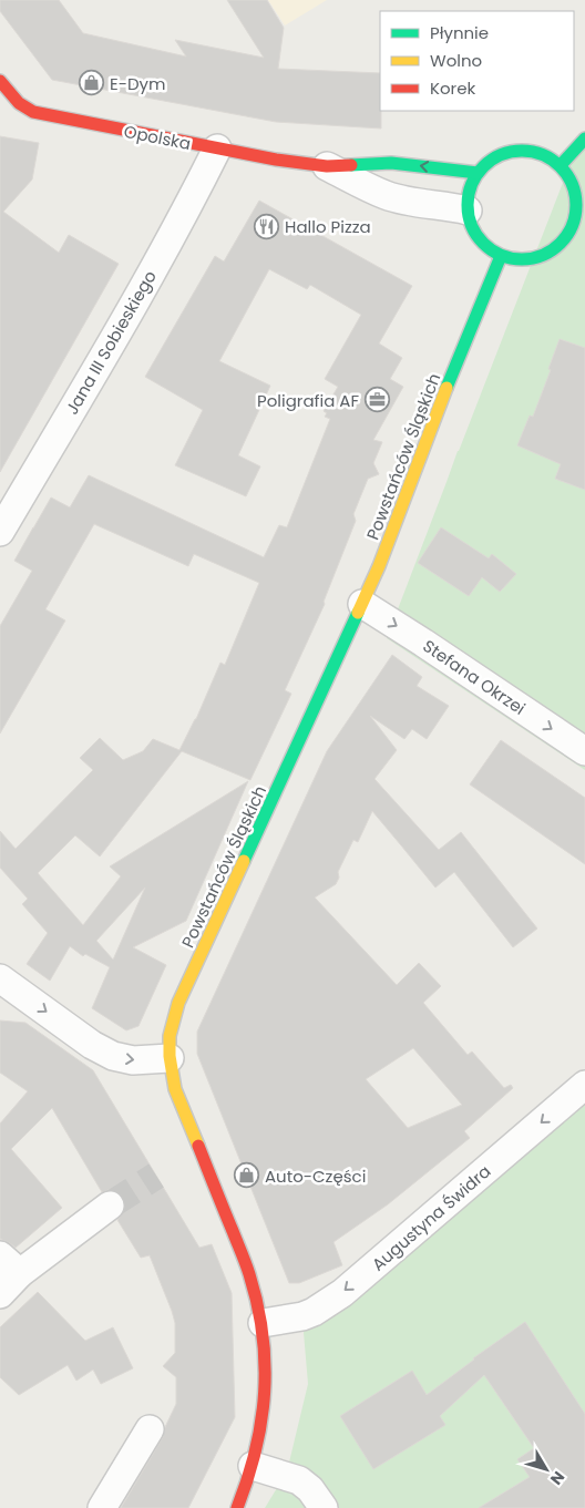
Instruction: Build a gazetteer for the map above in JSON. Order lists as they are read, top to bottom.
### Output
{
  "streets": {
    "street": [
      "Opolska",
      "Jana III Sobieskiego",
      "Powstańców Śląskich",
      "Stefana Okrzei",
      "Augustyna Świdra"
    ]
  },
  "crossings": [
    ["Opolska", "Jana III Sobieskiego"],
    ["Opolska", "Powstańców Śląskich"],
    ["Powstańców Śląskich", "Stefana Okrzei"],
    ["Powstańców Śląskich", "Augustyna Świdra"]
  ],
  "one_way": ["Stefana Okrzei", "Augustyna Świdra"],
  "places": {
    "shop": ["E-Dym", "Auto-Części"],
    "restaurant": ["Hallo Pizza"],
    "office": ["Poligrafia AF"]
  },
  "legend": ["Płynnie", "Wolno", "Korek"],
  "north": "bottom right"
}
